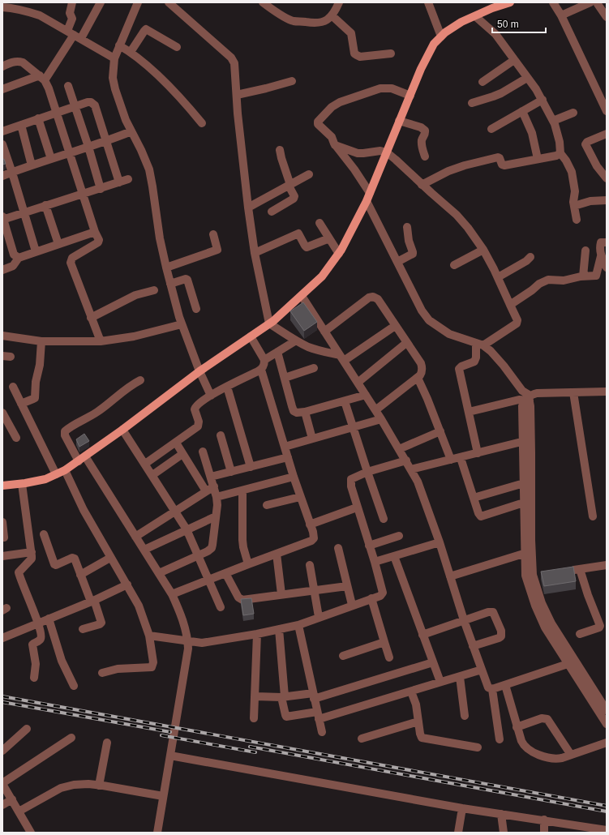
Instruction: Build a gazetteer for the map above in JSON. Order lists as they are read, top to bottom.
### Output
{
  "scale_bar": "50 m"
}
